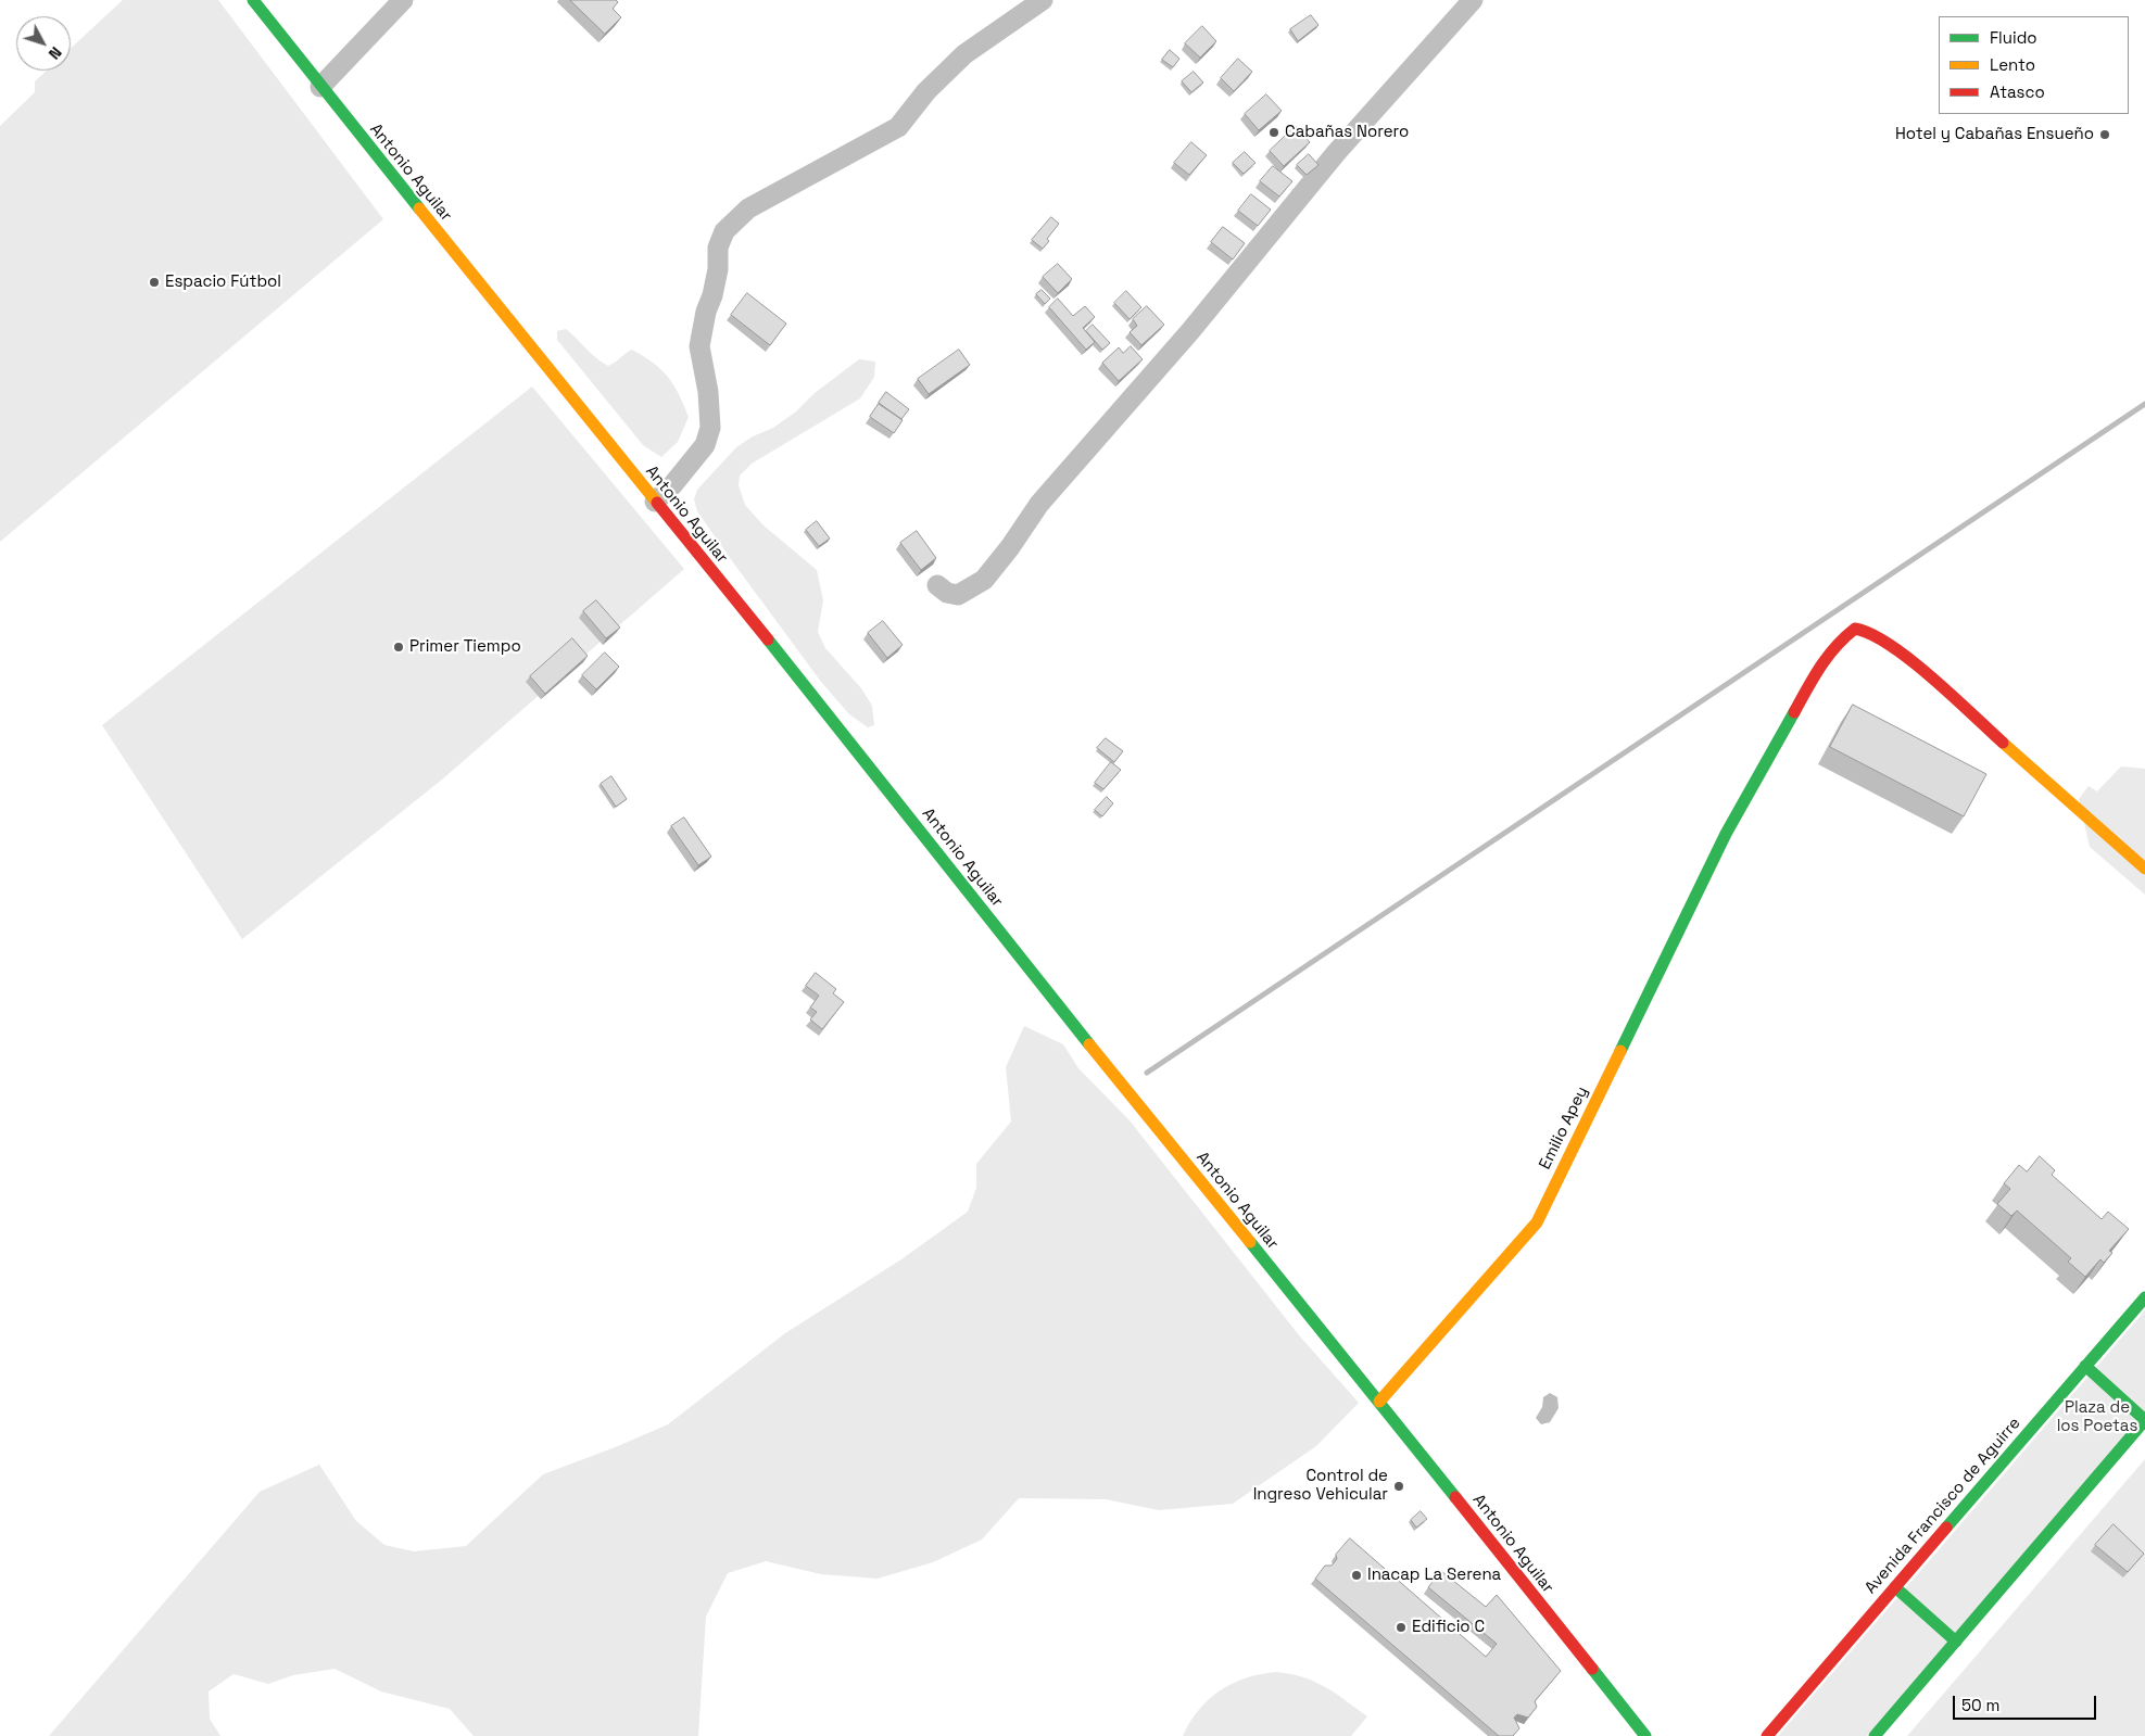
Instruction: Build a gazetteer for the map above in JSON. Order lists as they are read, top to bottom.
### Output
{
  "streets": {
    "street": ["Antonio Aguilar", "Emilio Apey", "Avenida Francisco de Aguirre"]
  },
  "crossings": [
    ["Antonio Aguilar", "Emilio Apey"]
  ],
  "parks": ["Plaza de los Poetas"],
  "places": [
    "Cabañas Norero",
    "Hotel y Cabañas Ensueño",
    "Espacio Fútbol",
    "Primer Tiempo",
    "Control de Ingreso Vehicular",
    "Inacap La Serena",
    "Edificio C"
  ],
  "legend": ["Fluido", "Lento", "Atasco"],
  "scale_bar": "50 m",
  "north": "bottom right"
}
